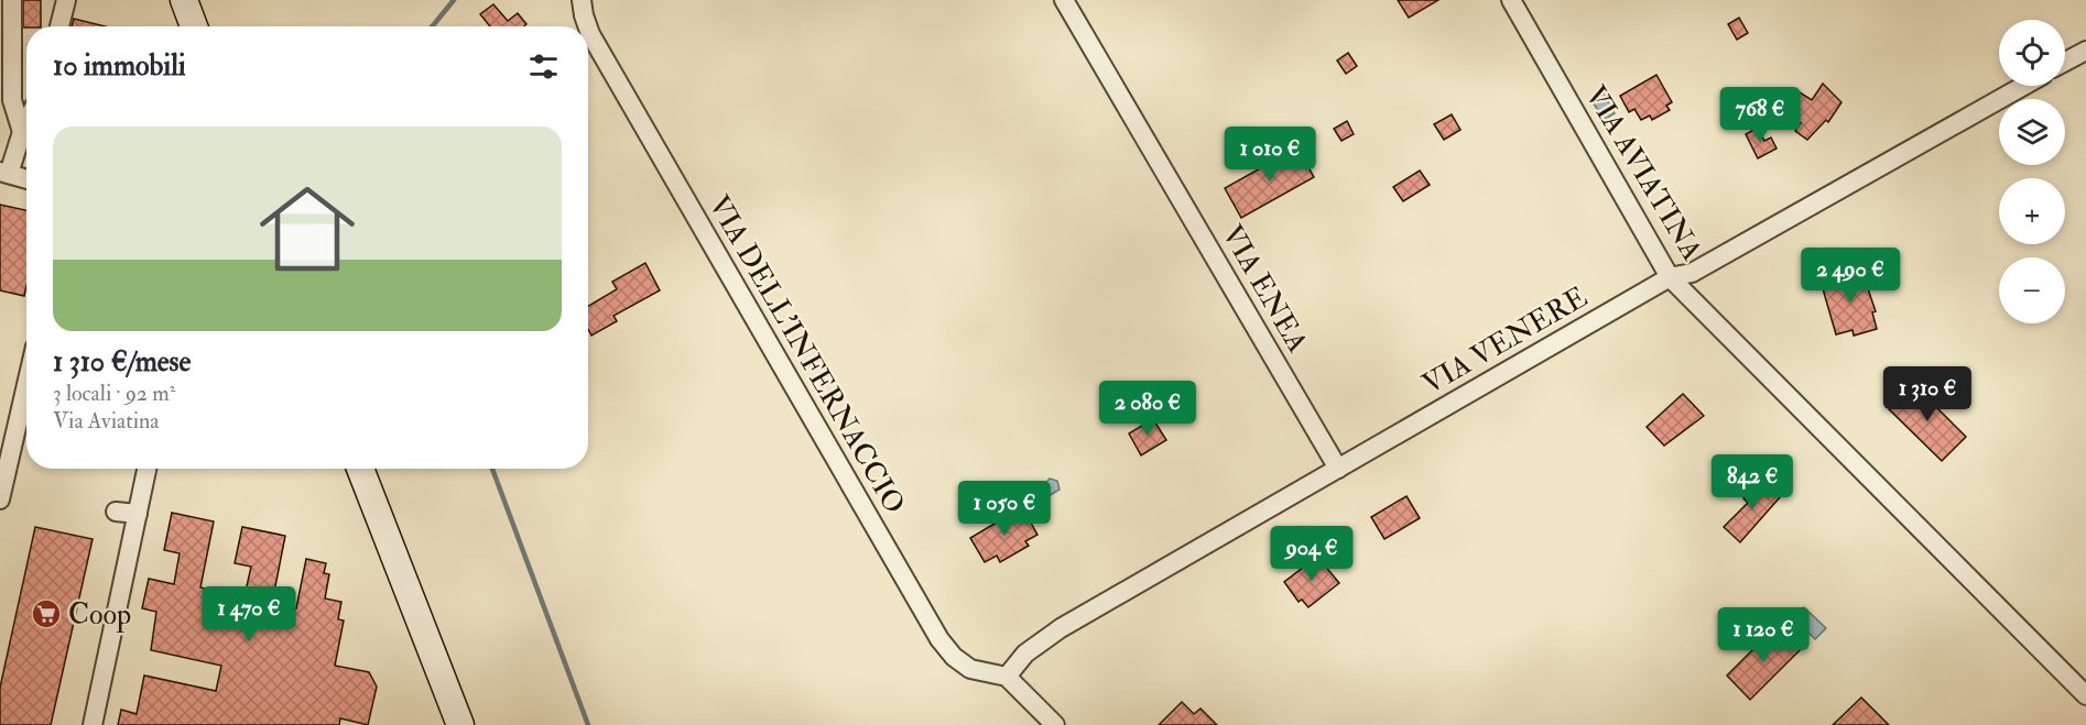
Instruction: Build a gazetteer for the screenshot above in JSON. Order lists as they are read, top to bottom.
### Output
{
  "streets": {
    "street": [
      "VIA AVIATINA",
      "VIA ENEA",
      "VIA VENERE",
      "VIA DELL'INFERNACCIO"
    ]
  },
  "crossings": [
    ["VIA AVIATINA", "VIA VENERE"],
    ["VIA ENEA", "VIA VENERE"],
    ["VIA VENERE", "VIA DELL'INFERNACCIO"]
  ],
  "places": {
    "supermarket": ["Coop"]
  },
  "page": {
    "map_buttons": ["+", "−"],
    "heading": "10 immobili",
    "price": [
      "768 €",
      "1 010 €",
      "2 490 €",
      "1 310 €",
      "2 080 €",
      "842 €",
      "1 050 €",
      "904 €",
      "1 470 €",
      "1 120 €"
    ],
    "list": [
      {
        "name": "1 310 €/mese",
        "note": "3 locali · 92 m² · Via Aviatina"
      }
    ]
  }
}
